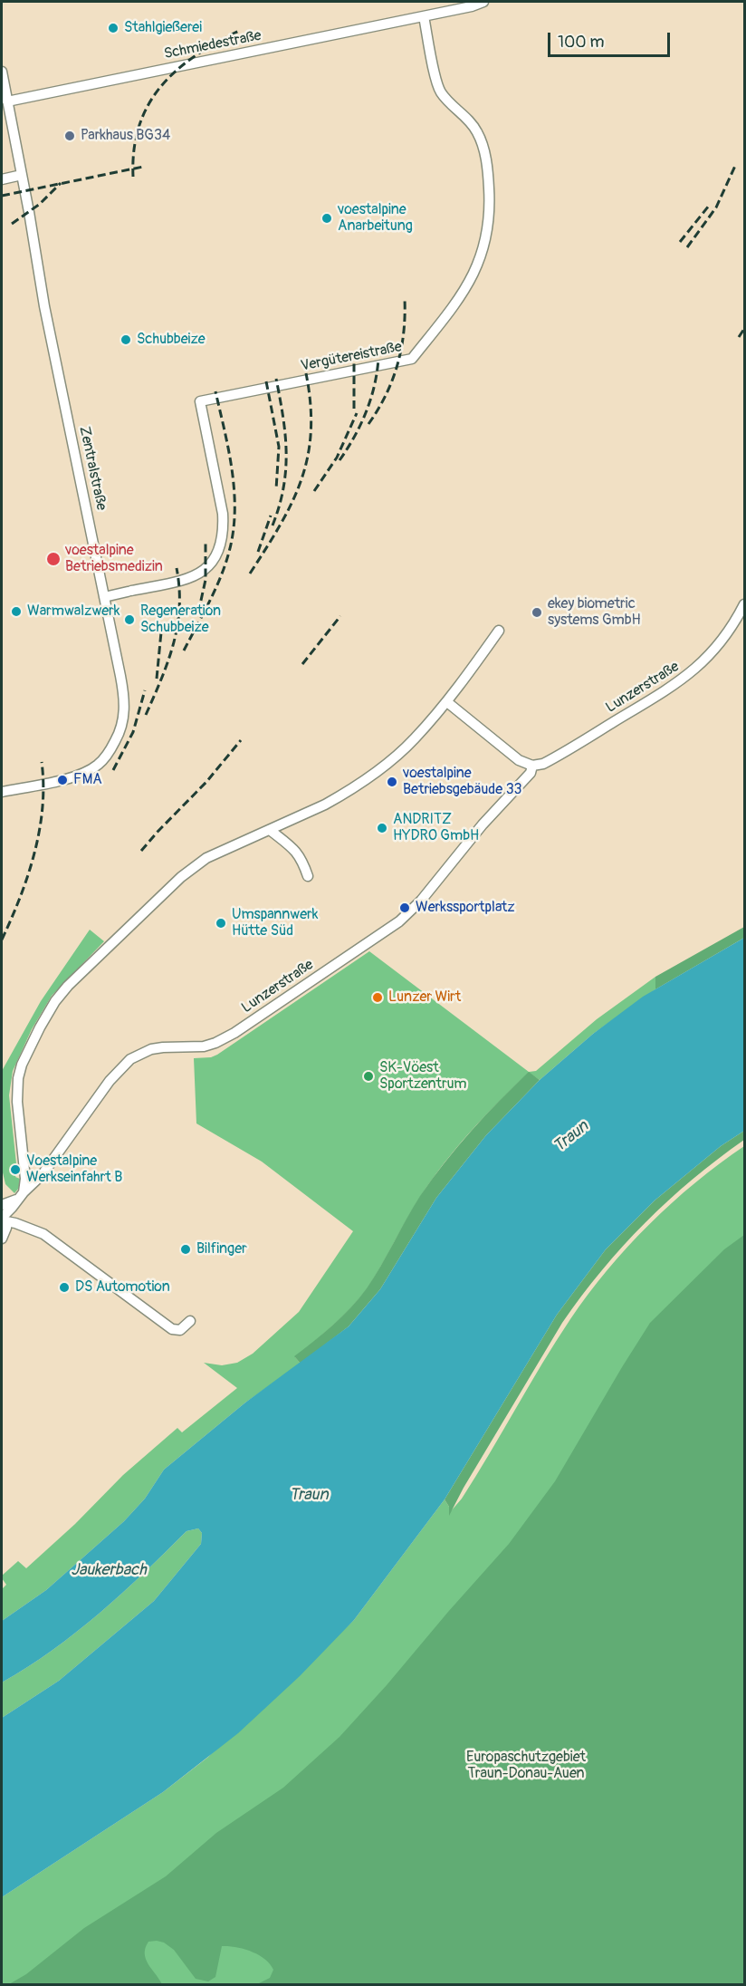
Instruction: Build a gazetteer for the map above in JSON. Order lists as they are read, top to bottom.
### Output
{
  "streets": {
    "street": [
      "Schmiedestraße",
      "Vergütereistraße",
      "Zentralstraße",
      "Lunzerstraße"
    ]
  },
  "crossings": [
    ["Schmiedestraße", "Vergütereistraße"],
    ["Schmiedestraße", "Zentralstraße"],
    ["Vergütereistraße", "Zentralstraße"]
  ],
  "water": ["Traun", "Jaukerbach"],
  "parks": ["Europaschutzgebiet Traun-Donau-Auen"],
  "places": [
    "Stahlgießerei",
    "Parkhaus BG34",
    "voestalpine Anarbeitung",
    "Schubbeize",
    "voestalpine Betriebsmedizin",
    "Warmwalzwerk",
    "ekey biometric systems GmbH",
    "Regeneration Schubbeize",
    "FMA",
    "voestalpine Betriebsgebäude 33",
    "ANDRITZ HYDRO GmbH",
    "Werkssportplatz",
    "Umspannwerk Hütte Süd",
    "Lunzer Wirt",
    "SK-Vöest Sportzentrum",
    "Voestalpine Werkseinfahrt B",
    "Bilfinger",
    "DS Automotion"
  ],
  "scale_bar": "100 m"
}
